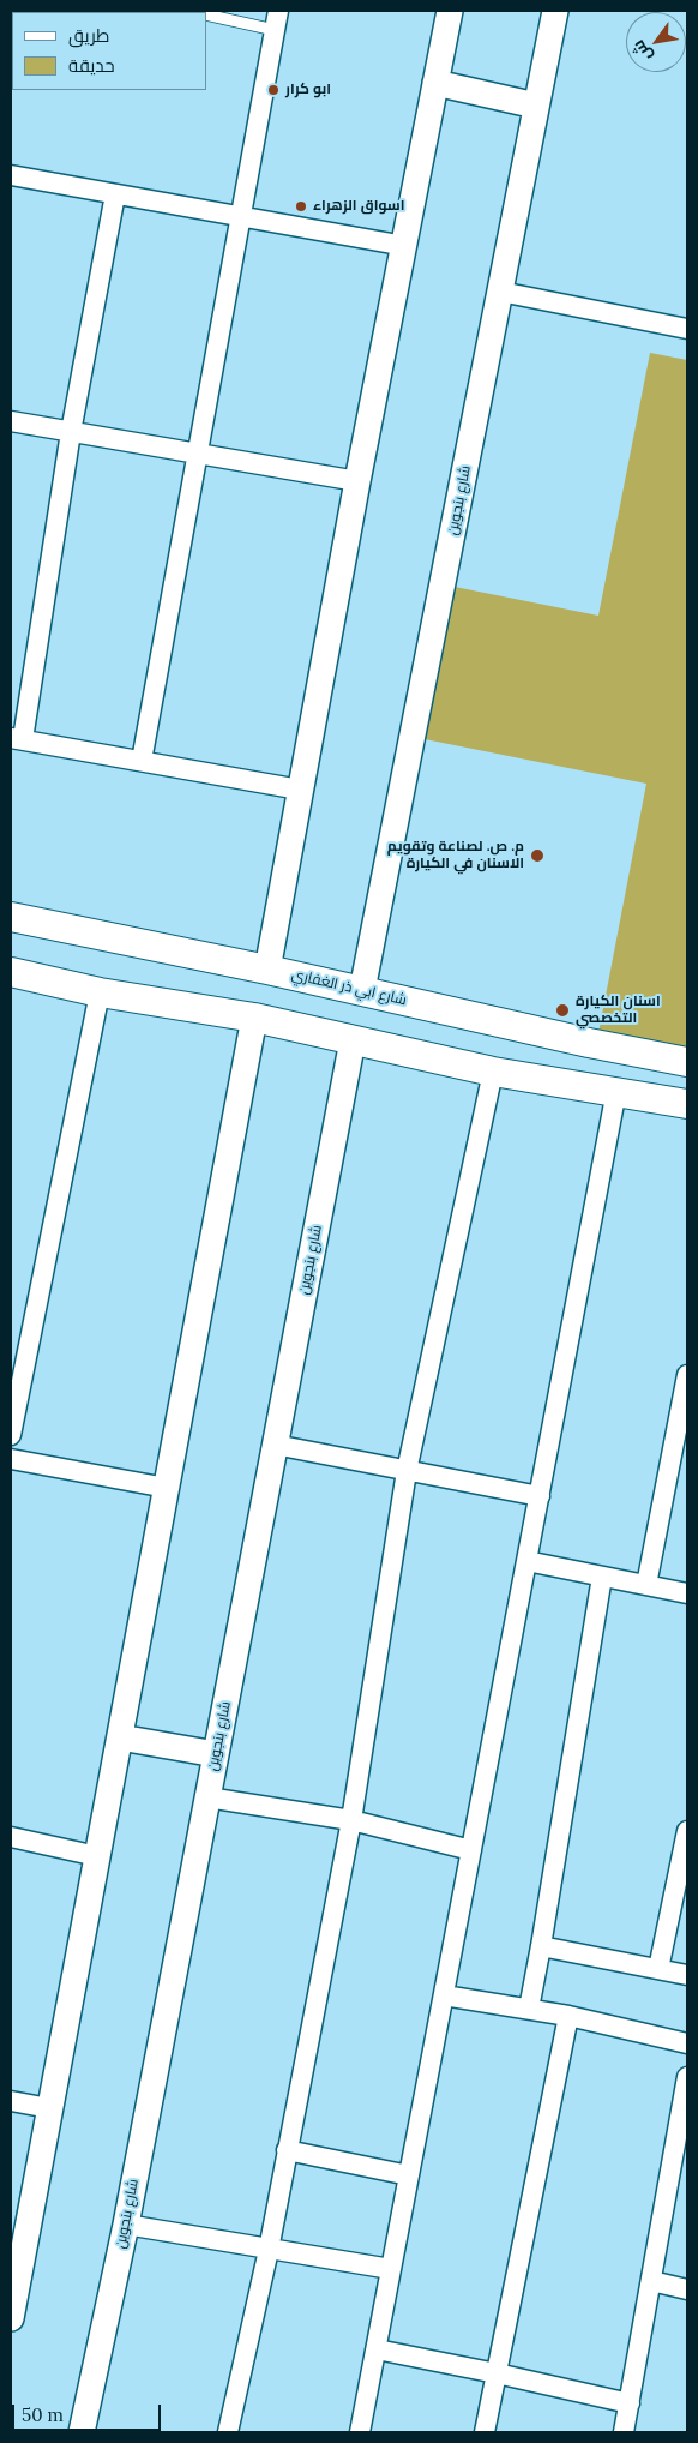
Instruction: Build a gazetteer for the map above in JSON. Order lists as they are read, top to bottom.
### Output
{
  "streets": {
    "main road": ["شارع ابي ذر الغفاري"],
    "street": ["شارع بنجوين"]
  },
  "crossings": [
    ["شارع بنجوين", "شارع ابي ذر الغفاري"]
  ],
  "places": [
    "ابو كرار",
    "اسواق الزهراء",
    "م. ص. لصناعة وتقويم الاسنان في الكيارة",
    "اسنان الكيارة التخصصي"
  ],
  "legend": ["طريق", "حديقة"],
  "scale_bar": "50 m",
  "north": "bottom left"
}
